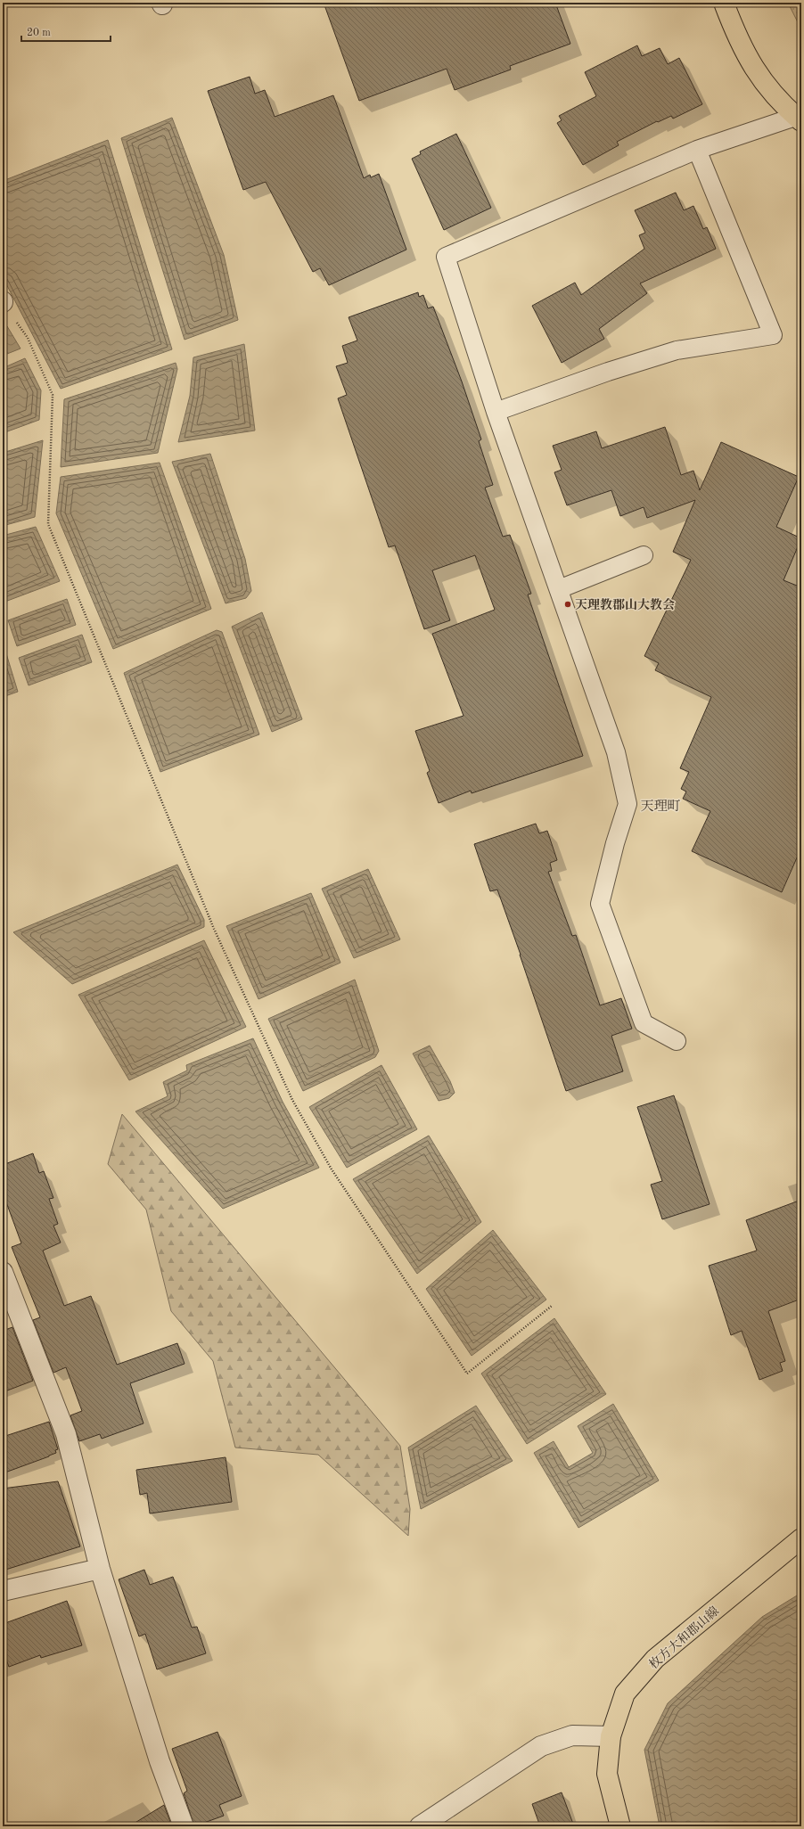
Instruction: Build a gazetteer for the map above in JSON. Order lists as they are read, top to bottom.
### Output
{
  "streets": {
    "main road": ["枚方大和郡山線"]
  },
  "districts": ["天理町"],
  "places": ["天理教郡山大教会"],
  "scale_bar": "20 m"
}
